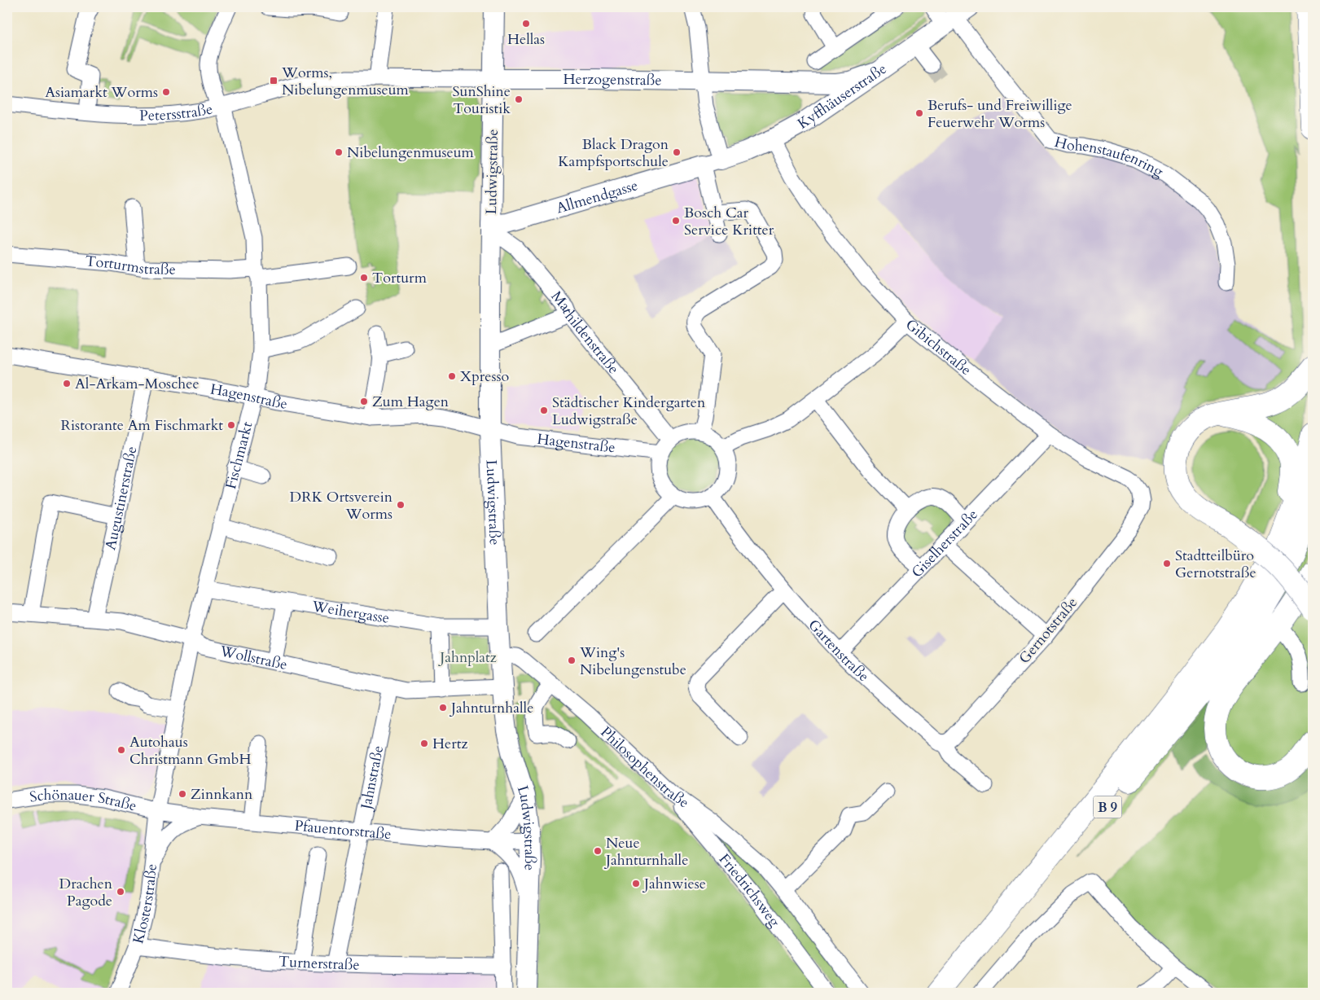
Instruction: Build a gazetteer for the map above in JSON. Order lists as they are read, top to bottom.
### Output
{
  "streets": {
    "highway": ["B 9"],
    "main road": [
      "Herzogenstraße",
      "Kyffhäuserstraße",
      "Ludwigstraße",
      "Allmendgasse"
    ],
    "street": [
      "Petersstraße",
      "Hohenstaufenring",
      "Torturmstraße",
      "Mathildenstraße",
      "Gibichstraße",
      "Hagenstraße",
      "Fischmarkt",
      "Augustinerstraße",
      "Giselherstraße",
      "Weihergasse",
      "Gernotstraße",
      "Gartenstraße",
      "Wollstraße",
      "Philosophenstraße",
      "Jahnstraße",
      "Schönauer Straße",
      "Pfauentorstraße",
      "Friedrichsweg",
      "Klosterstraße",
      "Turnerstraße"
    ]
  },
  "crossings": [
    ["Herzogenstraße", "Kyffhäuserstraße"],
    ["Herzogenstraße", "Petersstraße"],
    ["Herzogenstraße", "Ludwigstraße"],
    ["Kyffhäuserstraße", "Hohenstaufenring"],
    ["Kyffhäuserstraße", "Allmendgasse"],
    ["Kyffhäuserstraße", "Gibichstraße"],
    ["Petersstraße", "Fischmarkt"],
    ["Ludwigstraße", "Allmendgasse"],
    ["Ludwigstraße", "Mathildenstraße"],
    ["Ludwigstraße", "Hagenstraße"],
    ["Ludwigstraße", "Weihergasse"],
    ["Ludwigstraße", "Wollstraße"],
    ["Ludwigstraße", "Philosophenstraße"],
    ["Ludwigstraße", "Pfauentorstraße"],
    ["Ludwigstraße", "Turnerstraße"],
    ["Allmendgasse", "Mathildenstraße"],
    ["Torturmstraße", "Fischmarkt"],
    ["Mathildenstraße", "Hagenstraße"],
    ["Mathildenstraße", "Gartenstraße"],
    ["Gibichstraße", "Giselherstraße"],
    ["Gibichstraße", "Gernotstraße"],
    ["Hagenstraße", "Fischmarkt"],
    ["Hagenstraße", "Augustinerstraße"],
    ["Hagenstraße", "Gartenstraße"],
    ["Fischmarkt", "Weihergasse"],
    ["Fischmarkt", "Wollstraße"],
    ["Fischmarkt", "Klosterstraße"],
    ["Augustinerstraße", "Wollstraße"],
    ["Giselherstraße", "Gartenstraße"],
    ["Gernotstraße", "Gartenstraße"],
    ["Wollstraße", "Jahnstraße"],
    ["Philosophenstraße", "Friedrichsweg"],
    ["Jahnstraße", "Pfauentorstraße"],
    ["Jahnstraße", "Turnerstraße"],
    ["Schönauer Straße", "Pfauentorstraße"],
    ["Schönauer Straße", "Klosterstraße"],
    ["Pfauentorstraße", "Klosterstraße"],
    ["Klosterstraße", "Turnerstraße"]
  ],
  "parks": ["Jahnplatz"],
  "places": {
    "other": [
      "Hellas",
      "Asiamarkt Worms",
      "SunShine Touristik",
      "Berufs- und Freiwillige Feuerwehr Worms",
      "Nibelungenmuseum",
      "Black Dragon Kampfsportschule",
      "Bosch Car Service Kritter",
      "Torturm",
      "Xpresso",
      "Al-Arkam-Moschee",
      "Zum Hagen",
      "Städtischer Kindergarten Ludwigstraße",
      "Ristorante Am Fischmarkt",
      "DRK Ortsverein Worms",
      "Stadtteilbüro Gernotstraße",
      "Wing's Nibelungenstube",
      "Jahnturnhalle",
      "Hertz",
      "Autohaus Christmann GmbH",
      "Zinnkann",
      "Neue Jahnturnhalle",
      "Jahnwiese",
      "Drachen Pagode"
    ],
    "transit": ["Worms, Nibelungenmuseum"]
  }
}
